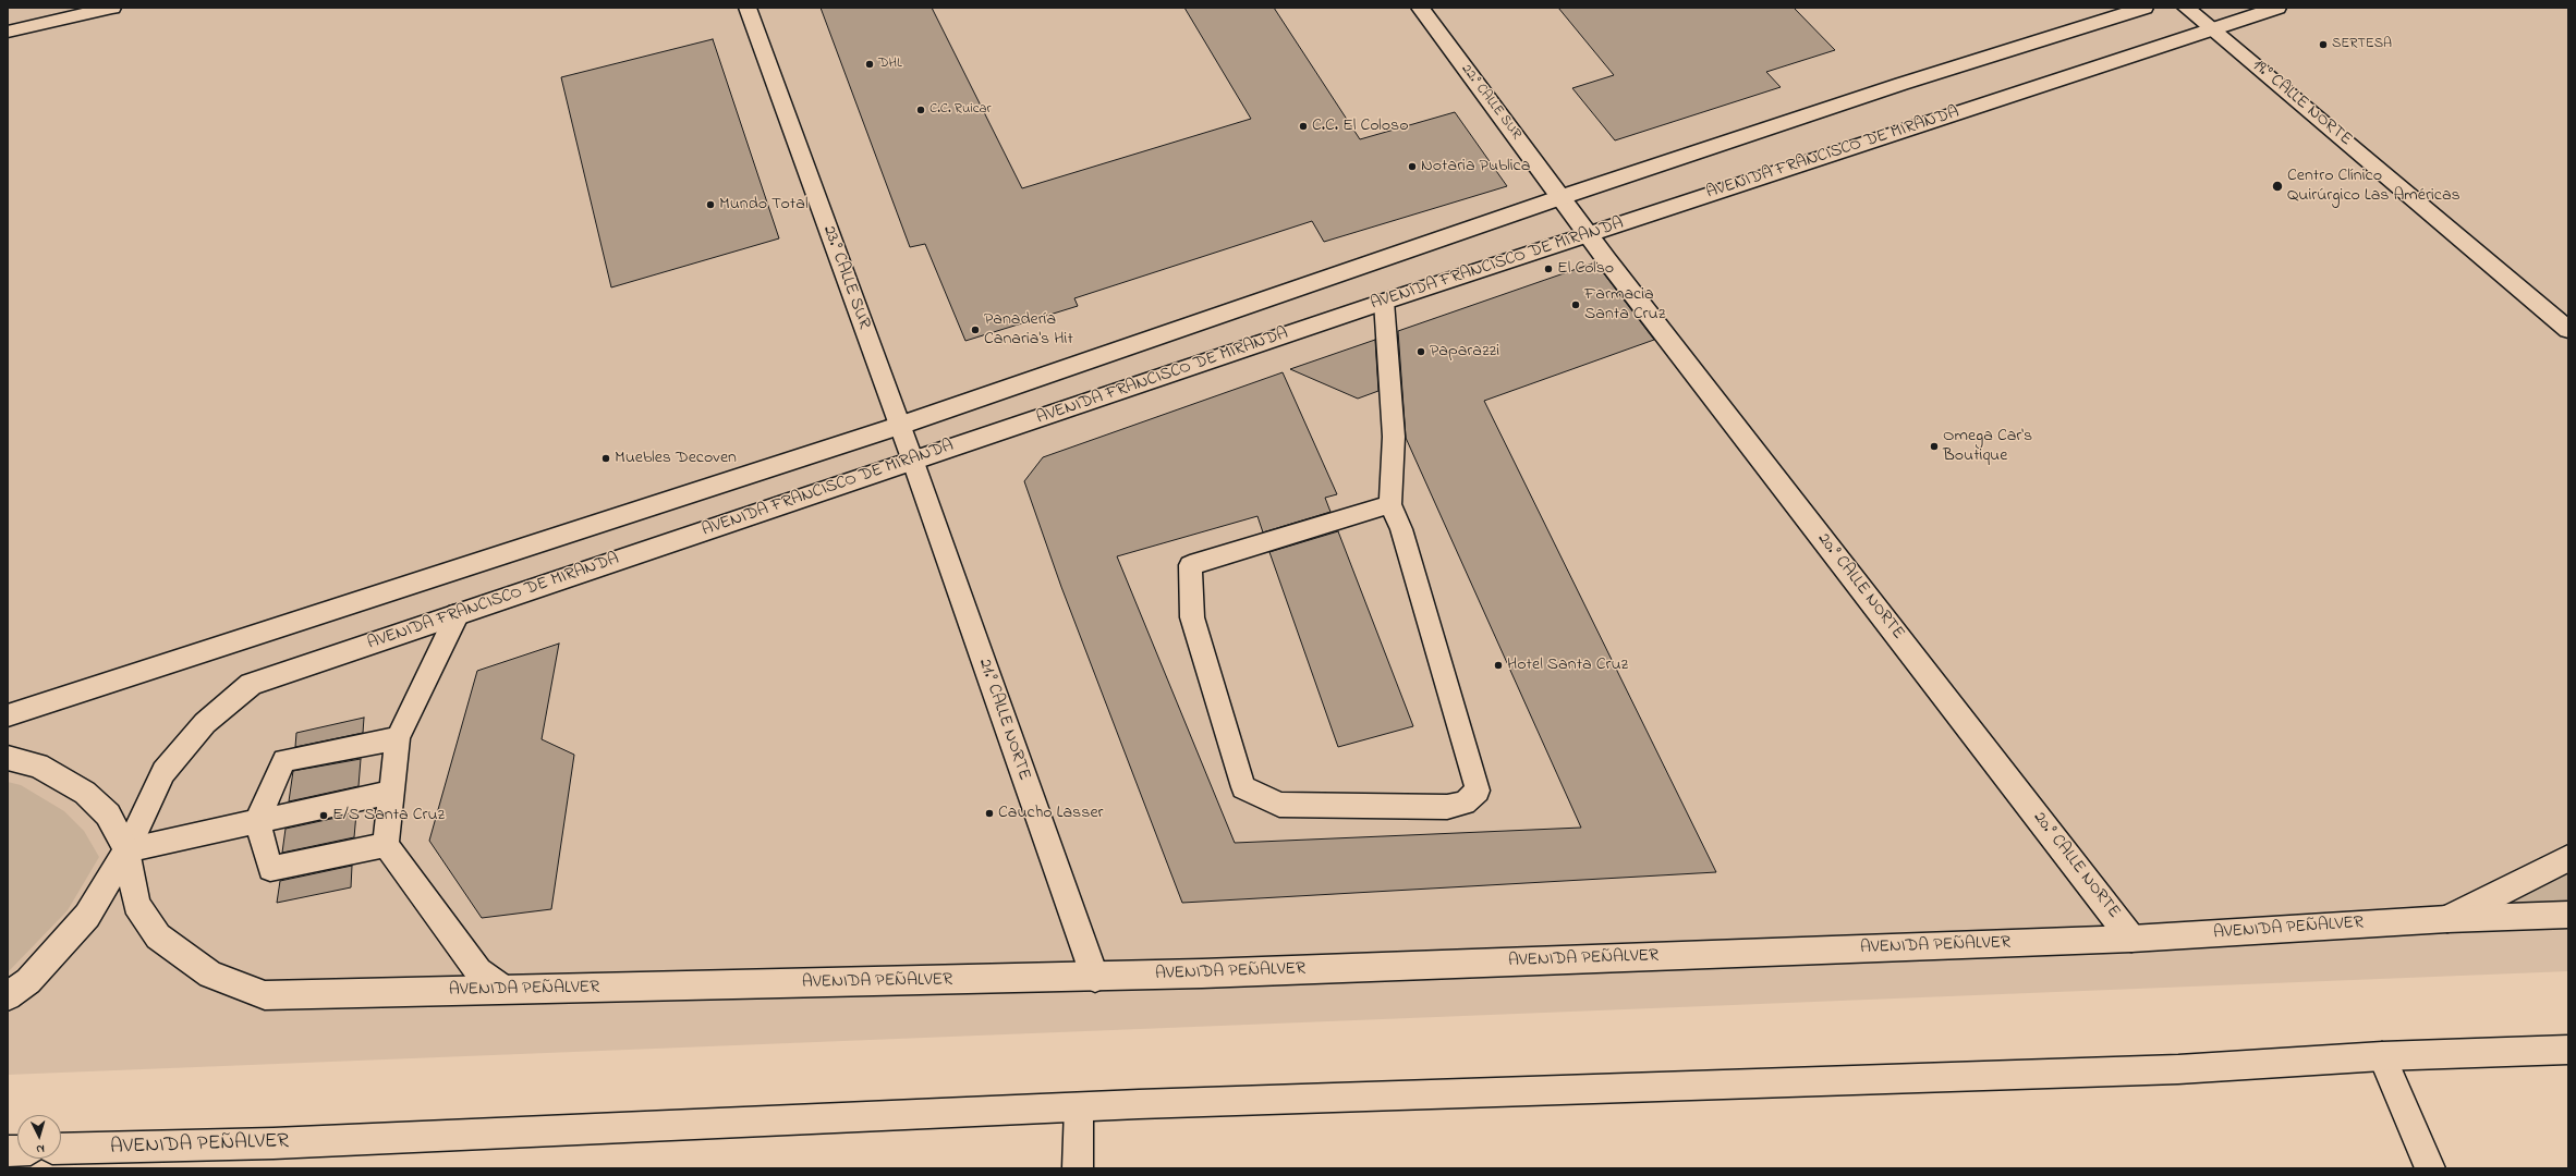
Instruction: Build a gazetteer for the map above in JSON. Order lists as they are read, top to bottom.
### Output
{
  "streets": {
    "street": [
      "22.° CALLE SUR",
      "19.° CALLE NORTE",
      "AVENIDA FRANCISCO DE MIRANDA",
      "23.° CALLE SUR",
      "20.° CALLE NORTE",
      "21.° CALLE NORTE",
      "AVENIDA PEÑALVER"
    ]
  },
  "crossings": [
    ["22.° CALLE SUR", "AVENIDA FRANCISCO DE MIRANDA"],
    ["22.° CALLE SUR", "20.° CALLE NORTE"],
    ["19.° CALLE NORTE", "AVENIDA FRANCISCO DE MIRANDA"],
    ["AVENIDA FRANCISCO DE MIRANDA", "23.° CALLE SUR"],
    ["AVENIDA FRANCISCO DE MIRANDA", "20.° CALLE NORTE"],
    ["AVENIDA FRANCISCO DE MIRANDA", "21.° CALLE NORTE"],
    ["AVENIDA FRANCISCO DE MIRANDA", "AVENIDA PEÑALVER"],
    ["23.° CALLE SUR", "21.° CALLE NORTE"],
    ["20.° CALLE NORTE", "AVENIDA PEÑALVER"],
    ["21.° CALLE NORTE", "AVENIDA PEÑALVER"]
  ],
  "places": [
    "SERTESA",
    "DHL",
    "C.C. Ruicar",
    "C.C. El Coloso",
    "Notaria Publica",
    "Centro Clínico Quirúrgico Las Américas",
    "Mundo Total",
    "El Colso",
    "Farmacia Santa Cruz",
    "Panadería Canaria's Hit",
    "Paparazzi",
    "Omega Car's Boutique",
    "Muebles Decoven",
    "Hotel Santa Cruz",
    "Caucho Lasser",
    "E/S Santa Cruz"
  ],
  "north": "bottom"
}
